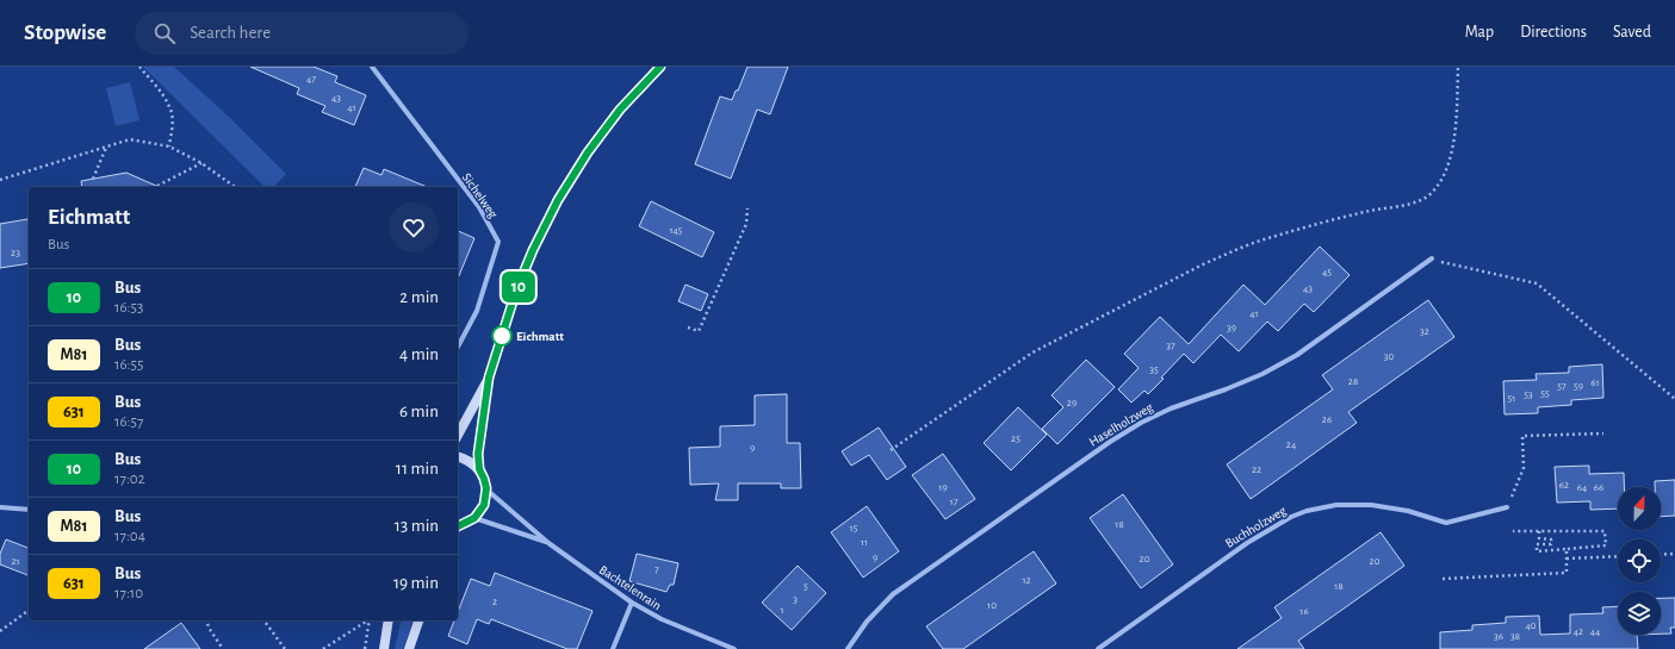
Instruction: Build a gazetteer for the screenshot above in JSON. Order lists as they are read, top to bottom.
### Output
{
  "streets": {
    "street": [
      "Sichelweg",
      "Haselholzweg",
      "Buchholzweg",
      "Bachtelenrain"
    ]
  },
  "places": ["Eichmatt"],
  "lines": ["bus line 10"],
  "house_numbers": [
    "47",
    "43",
    "41",
    "145",
    "23",
    "45",
    "43",
    "41",
    "39",
    "32",
    "37",
    "30",
    "35",
    "28",
    "61",
    "57",
    "59",
    "55",
    "53",
    "51",
    "29",
    "26",
    "25",
    "24",
    "9",
    "22",
    "62",
    "19",
    "64",
    "66",
    "17",
    "18",
    "15",
    "11",
    "9",
    "20",
    "21",
    "20",
    "7",
    "12",
    "5",
    "18",
    "3",
    "2",
    "10",
    "1",
    "16",
    "40",
    "42",
    "44",
    "36",
    "38"
  ],
  "north": "top",
  "page": {
    "header": "Stopwise",
    "search": "Search here",
    "nav": ["Map", "Directions", "Saved"],
    "on_map": "10",
    "heading": ["Eichmatt", "Bus"],
    "list": [
      {
        "mark": "10",
        "name": "Bus",
        "note": "16:53",
        "value": "2 min"
      },
      {
        "mark": "M81",
        "name": "Bus",
        "note": "16:55",
        "value": "4 min"
      },
      {
        "mark": "631",
        "name": "Bus",
        "note": "16:57",
        "value": "6 min"
      },
      {
        "mark": "10",
        "name": "Bus",
        "note": "17:02",
        "value": "11 min"
      },
      {
        "mark": "M81",
        "name": "Bus",
        "note": "17:04",
        "value": "13 min"
      },
      {
        "mark": "631",
        "name": "Bus",
        "note": "17:10",
        "value": "19 min"
      }
    ]
  }
}
